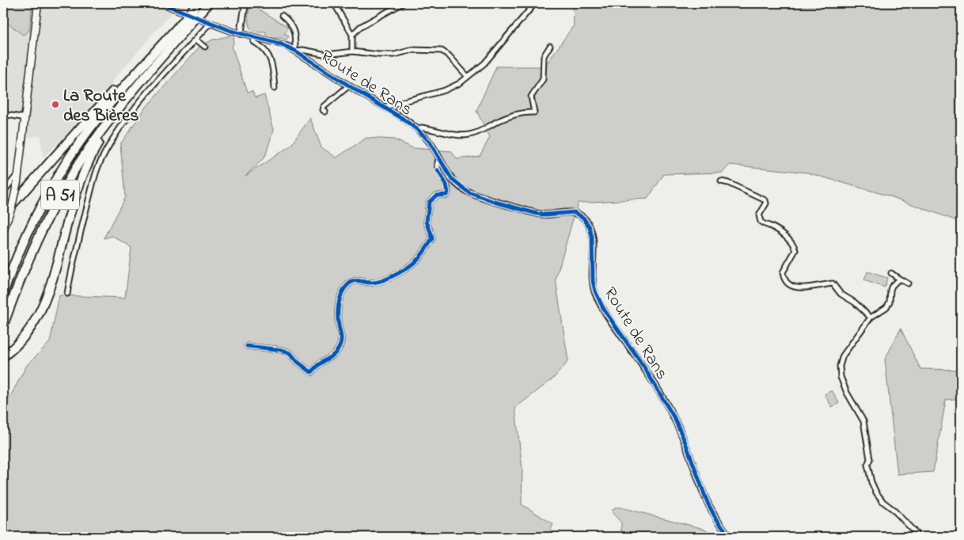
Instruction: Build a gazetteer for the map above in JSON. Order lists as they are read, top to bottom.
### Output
{
  "streets": {
    "highway": ["A 51"],
    "street": ["Route de Rans"]
  },
  "places": ["La Route des Bières"]
}
